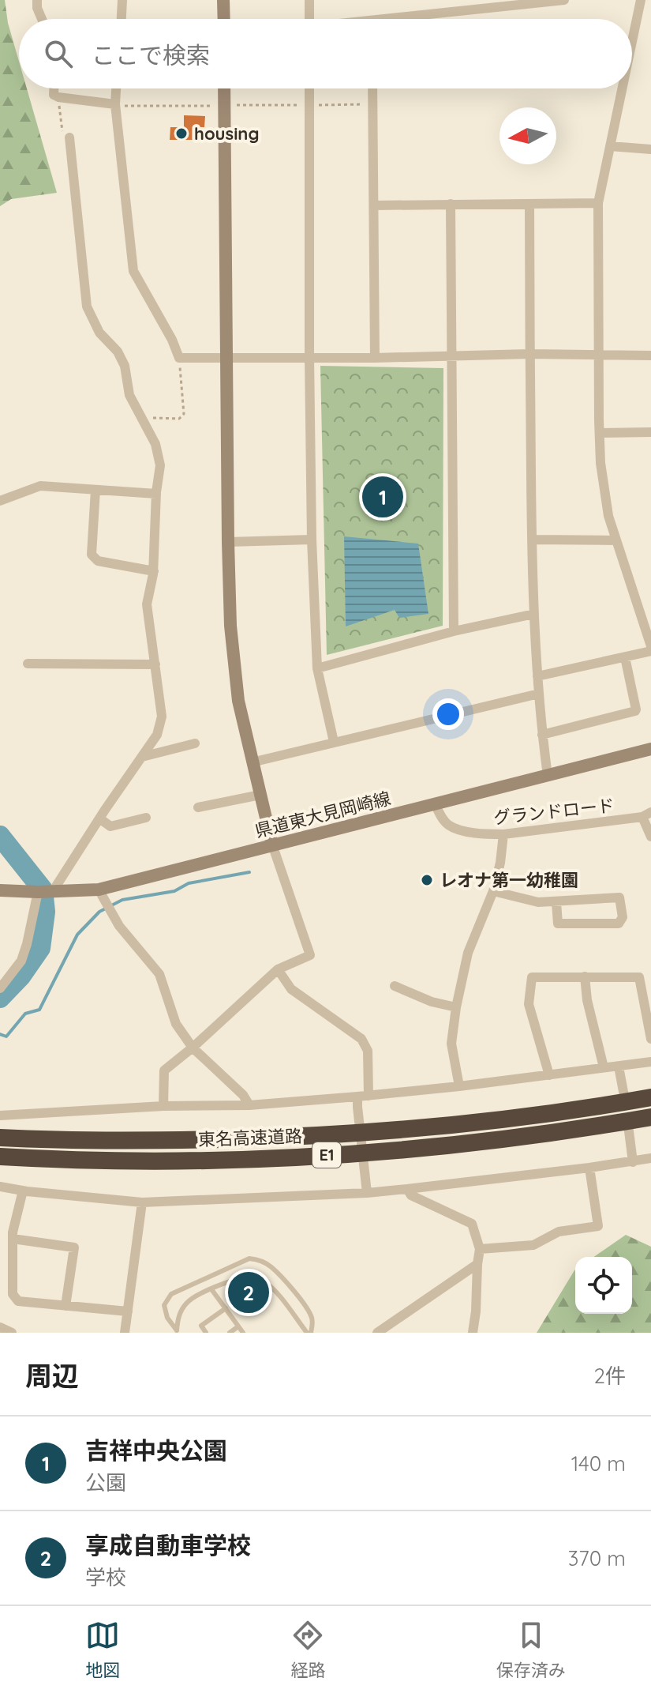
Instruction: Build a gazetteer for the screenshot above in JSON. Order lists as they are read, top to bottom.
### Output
{
  "streets": {
    "highway": ["東名高速道路", "E1"],
    "street": ["グランドロード", "県道東大見岡崎線"]
  },
  "crossings": [
    ["グランドロード", "県道東大見岡崎線"]
  ],
  "places": ["housing", "レオナ第一幼稚園"],
  "north": "left",
  "page": {
    "search": "ここで検索",
    "pins": ["1", "2"],
    "heading": ["周辺", "2件"],
    "list": [
      {
        "mark": "1",
        "name": "吉祥中央公園",
        "note": "公園",
        "value": "140 m"
      },
      {
        "mark": "2",
        "name": "享成自動車学校",
        "note": "学校",
        "value": "370 m"
      }
    ],
    "nav": ["地図", "経路", "保存済み"]
  }
}
